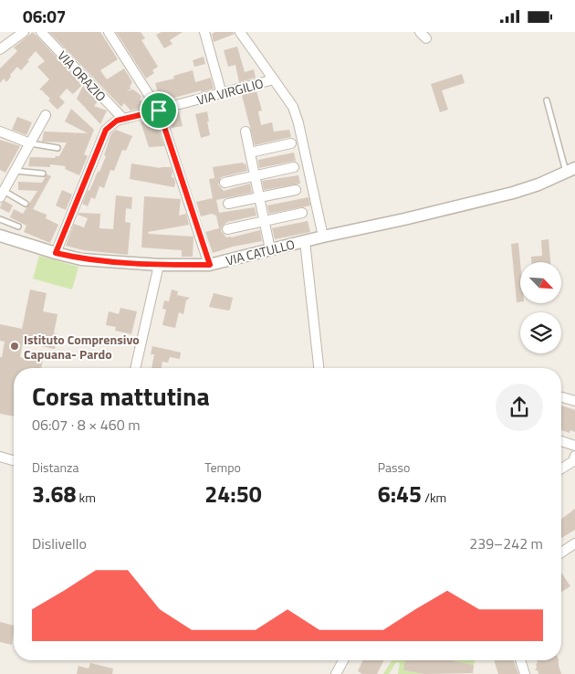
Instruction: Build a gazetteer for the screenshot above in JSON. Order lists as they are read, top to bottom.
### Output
{
  "streets": {
    "street": ["VIA ORAZIO", "VIA VIRGILIO", "VIA CATULLO"]
  },
  "crossings": [
    ["VIA ORAZIO", "VIA VIRGILIO"],
    ["VIA VIRGILIO", "VIA CATULLO"]
  ],
  "places": ["Istituto Comprensivo Capuana- Pardo"],
  "north": "bottom right",
  "page": {
    "status": "06:07",
    "heading": ["Corsa mattutina", "06:07 · 8 × 460 m"],
    "stats": [
      ["Distanza", "3.68 km"],
      ["Tempo", "24:50"],
      ["Passo", "6:45 /km"]
    ],
    "chart": ["Dislivello", "239–242 m"]
  }
}
